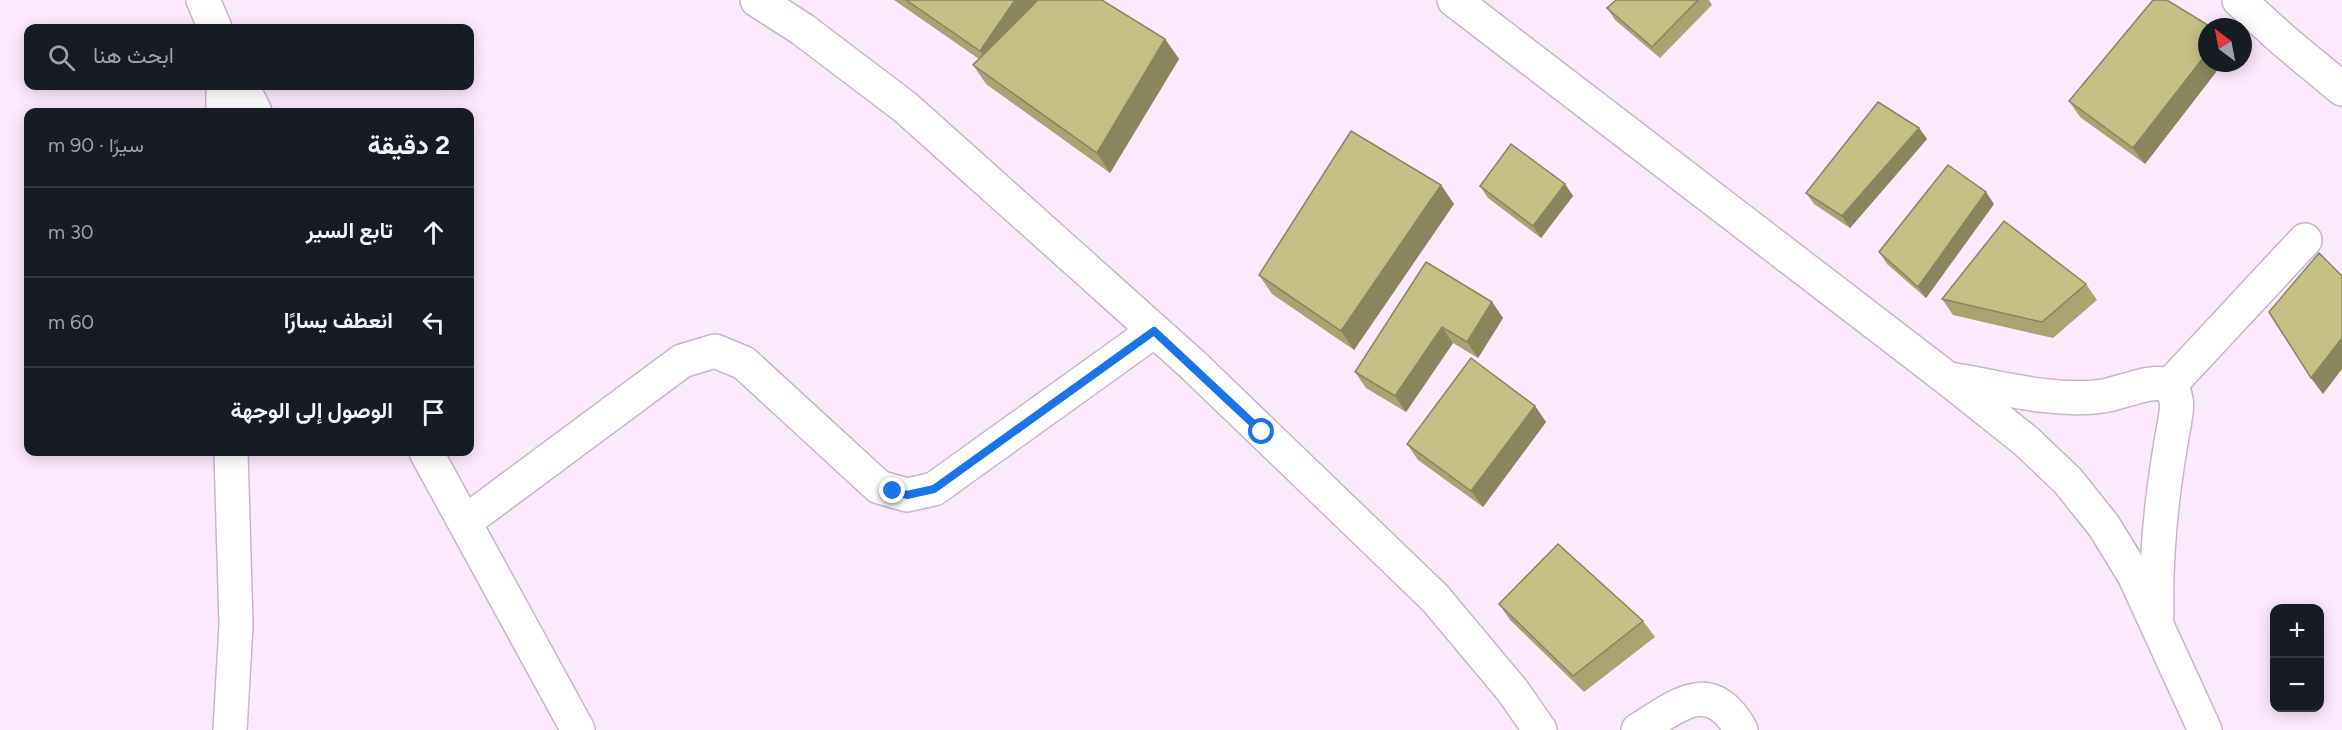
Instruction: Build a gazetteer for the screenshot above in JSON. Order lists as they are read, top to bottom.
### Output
{
  "north": "top left",
  "page": {
    "search": "ابحث هنا",
    "heading": ["2 دقيقة", "سيرًا · 90 m"],
    "list": [
      ["تابع السير", "30 m"],
      ["انعطف يسارًا", "60 m"],
      "الوصول إلى الوجهة"
    ],
    "map_buttons": ["+", "−"]
  }
}
